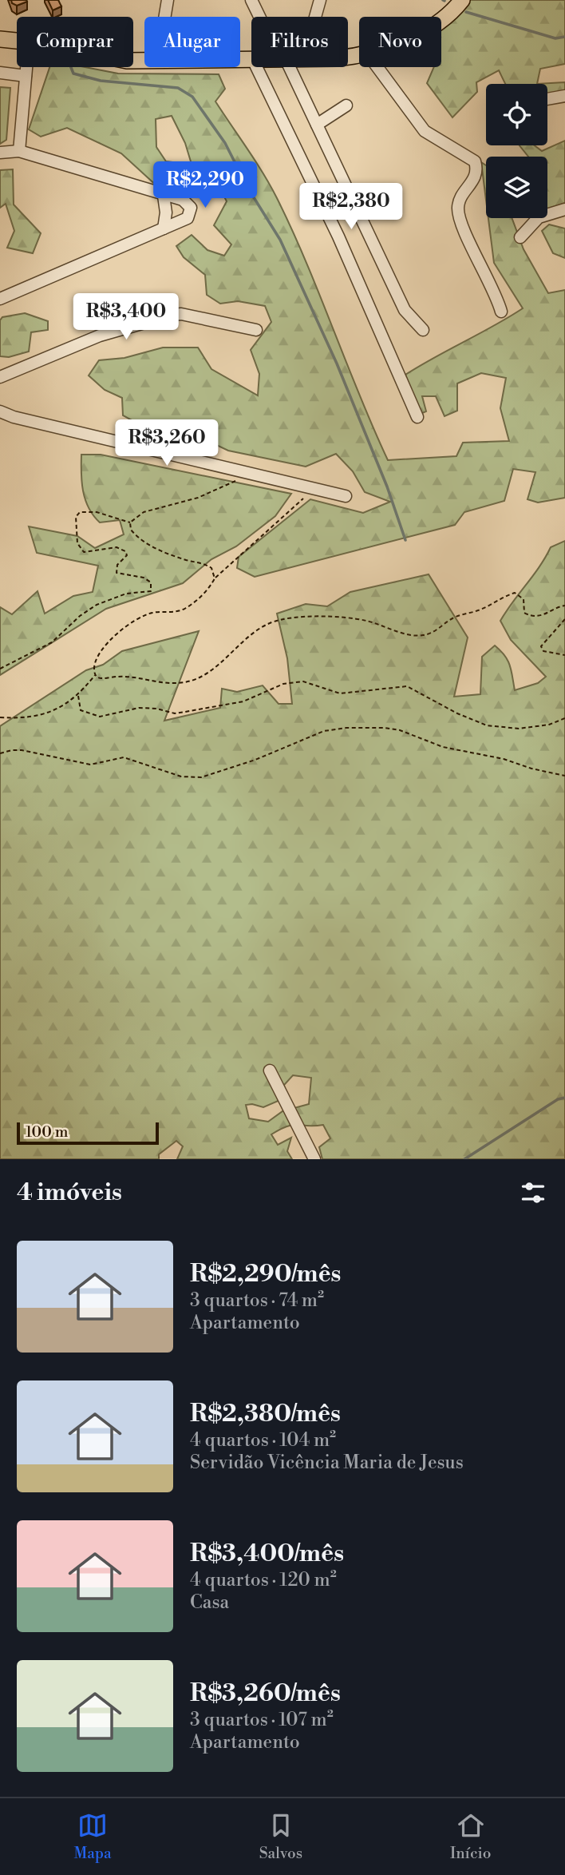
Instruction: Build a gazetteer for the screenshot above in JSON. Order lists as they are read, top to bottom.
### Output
{
  "scale_bar": "100 m",
  "page": {
    "chip": [
      "Comprar",
      "Alugar",
      "Filtros",
      "Novo"
    ],
    "price": [
      "R$2,290",
      "R$2,380",
      "R$3,400",
      "R$3,260"
    ],
    "scale": "100 m",
    "heading": "4 imóveis",
    "list": [
      {
        "name": "R$2,290/mês",
        "note": "3 quartos · 74 m² · Apartamento"
      },
      {
        "name": "R$2,380/mês",
        "note": "4 quartos · 104 m² · Servidão Vicência Maria de Jesus"
      },
      {
        "name": "R$3,400/mês",
        "note": "4 quartos · 120 m² · Casa"
      },
      {
        "name": "R$3,260/mês",
        "note": "3 quartos · 107 m² · Apartamento"
      }
    ],
    "tabs": ["Mapa", "Salvos", "Início"]
  }
}
